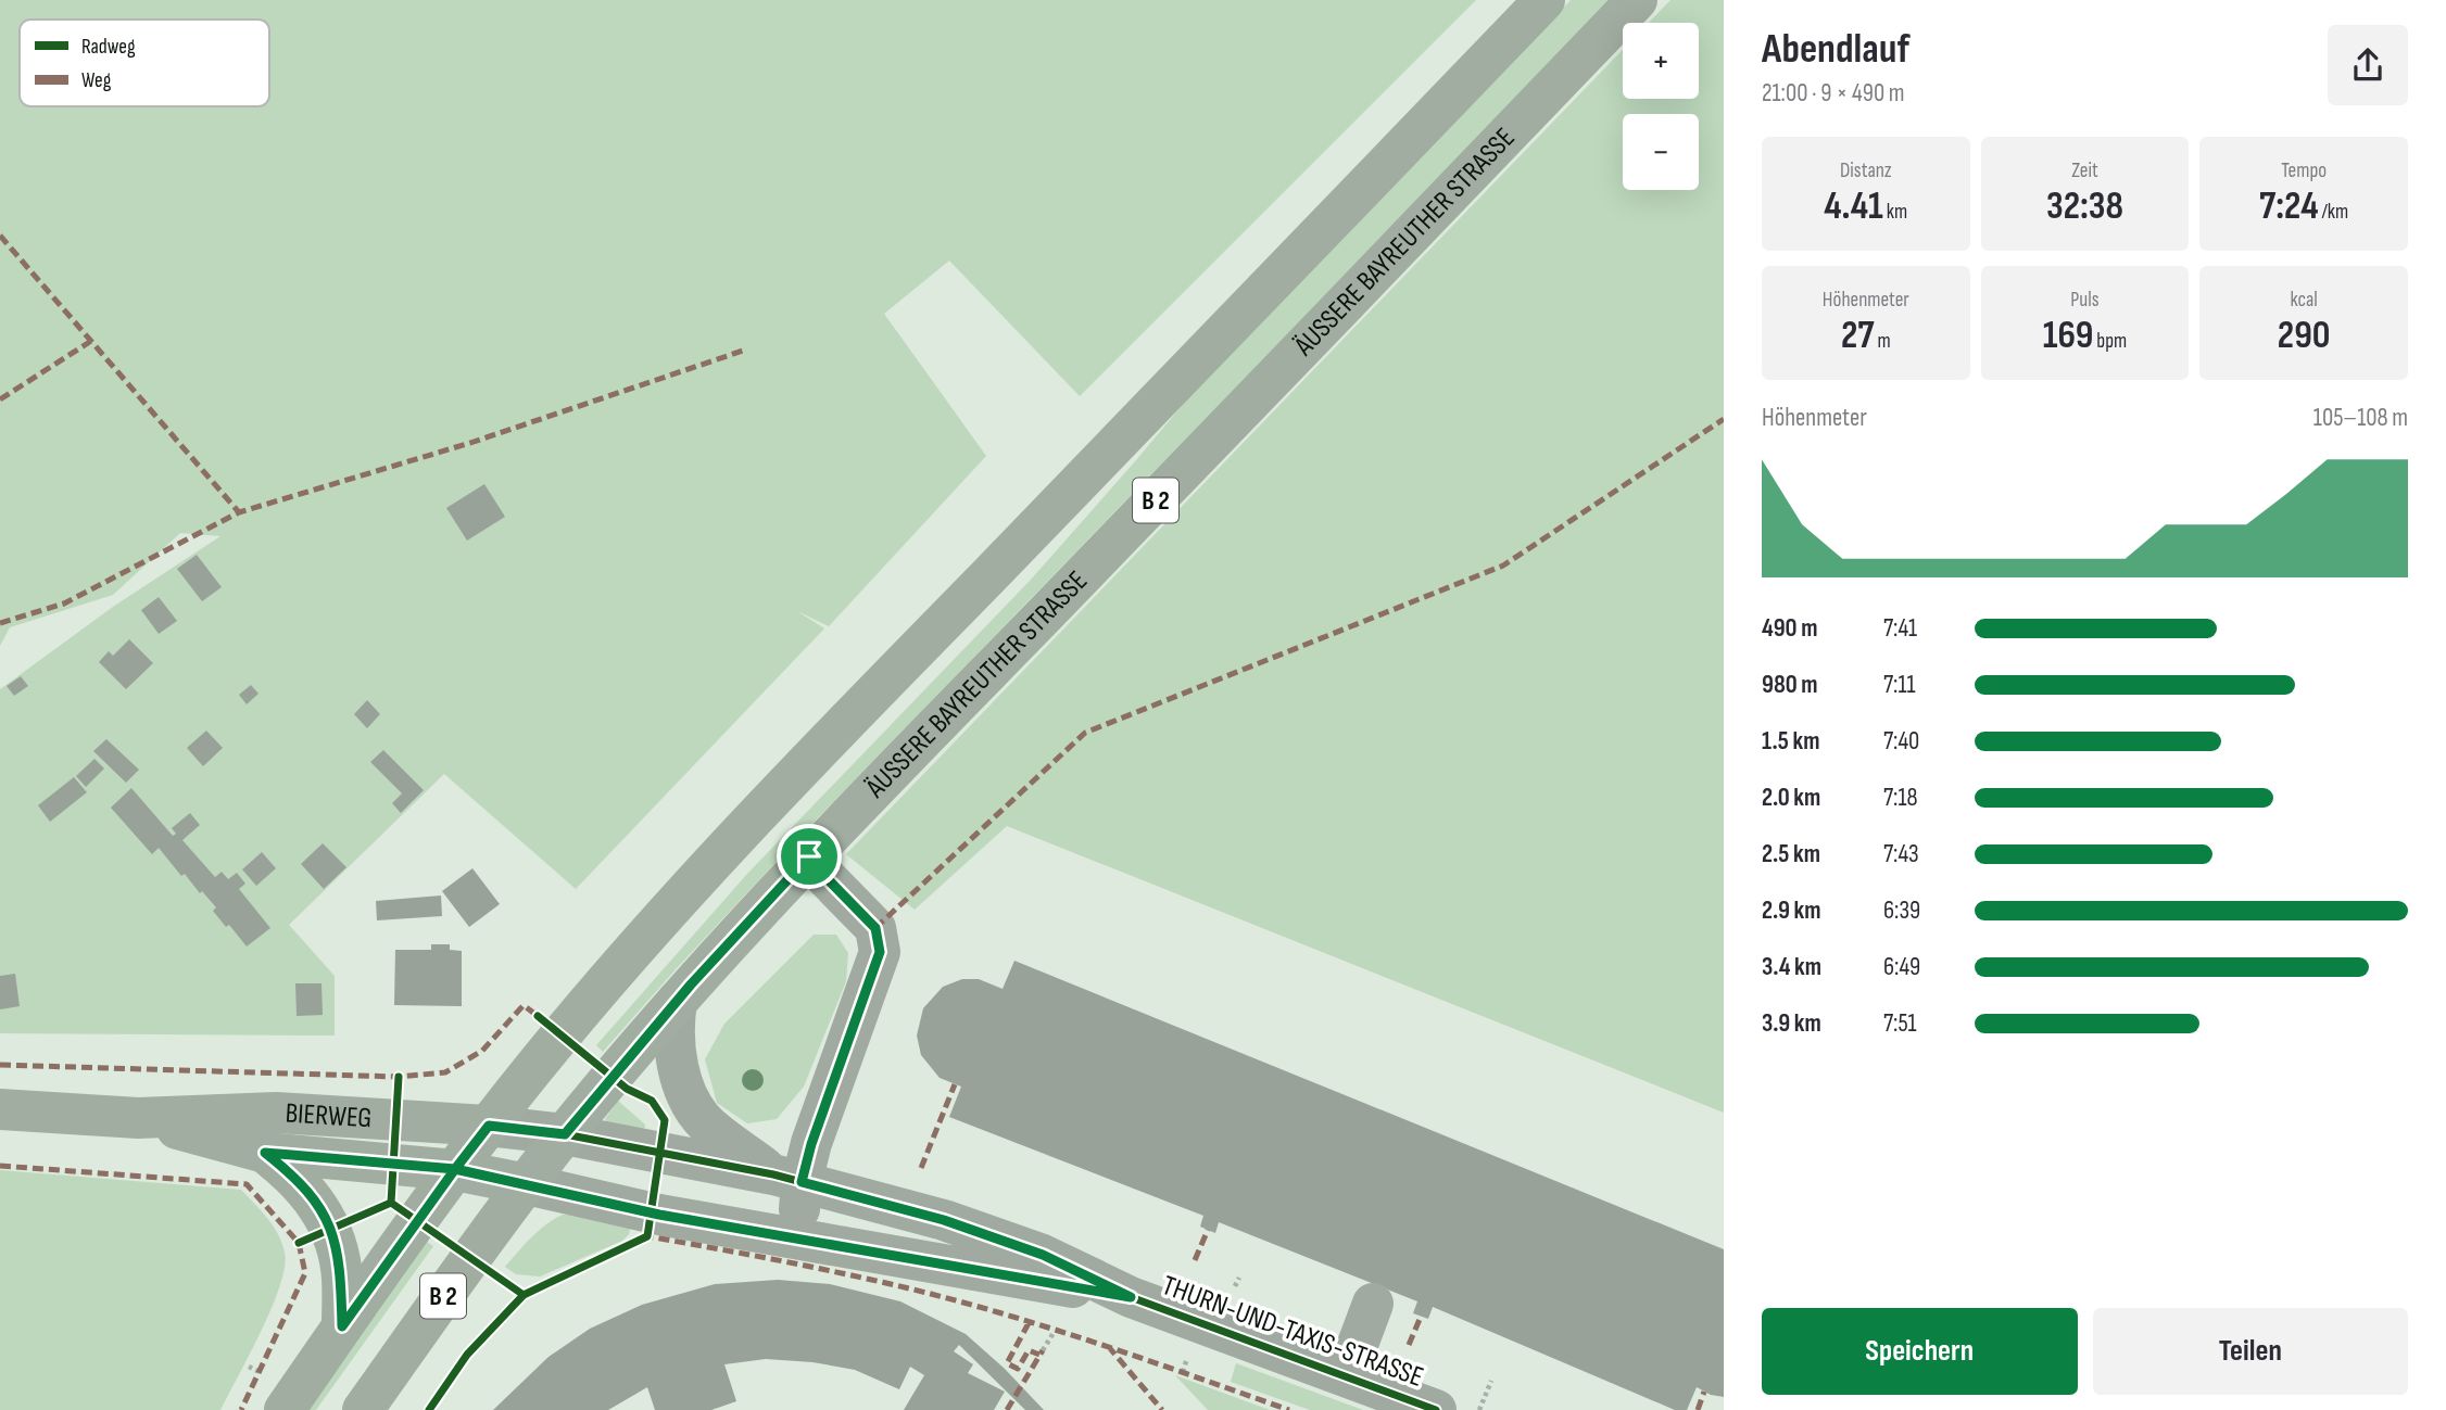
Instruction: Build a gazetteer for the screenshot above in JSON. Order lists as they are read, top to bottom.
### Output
{
  "streets": {
    "main road": ["ÄUSSERE BAYREUTHER STRASSE", "B 2", "BIERWEG"],
    "street": ["THURN-UND-TAXIS-STRASSE"]
  },
  "crossings": [
    ["ÄUSSERE BAYREUTHER STRASSE", "BIERWEG"],
    ["ÄUSSERE BAYREUTHER STRASSE", "THURN-UND-TAXIS-STRASSE"],
    ["B 2", "BIERWEG"],
    ["BIERWEG", "THURN-UND-TAXIS-STRASSE"]
  ],
  "legend": ["Radweg", "Weg"],
  "page": {
    "heading": ["Abendlauf", "21:00 · 9 × 490 m"],
    "map_buttons": ["+", "−"],
    "stats": [
      ["Distanz", "4.41 km"],
      ["Zeit", "32:38"],
      ["Tempo", "7:24 /km"],
      ["Höhenmeter", "27 m"],
      ["Puls", "169 bpm"],
      ["kcal", "290"]
    ],
    "chart": ["Höhenmeter", "105–108 m"],
    "list": [
      {
        "name": "490 m",
        "note": "7:41"
      },
      {
        "name": "980 m",
        "note": "7:11"
      },
      {
        "name": "1.5 km",
        "note": "7:40"
      },
      {
        "name": "2.0 km",
        "note": "7:18"
      },
      {
        "name": "2.5 km",
        "note": "7:43"
      },
      {
        "name": "2.9 km",
        "note": "6:39"
      },
      {
        "name": "3.4 km",
        "note": "6:49"
      },
      {
        "name": "3.9 km",
        "note": "7:51"
      }
    ],
    "buttons": ["Speichern", "Teilen"]
  }
}
